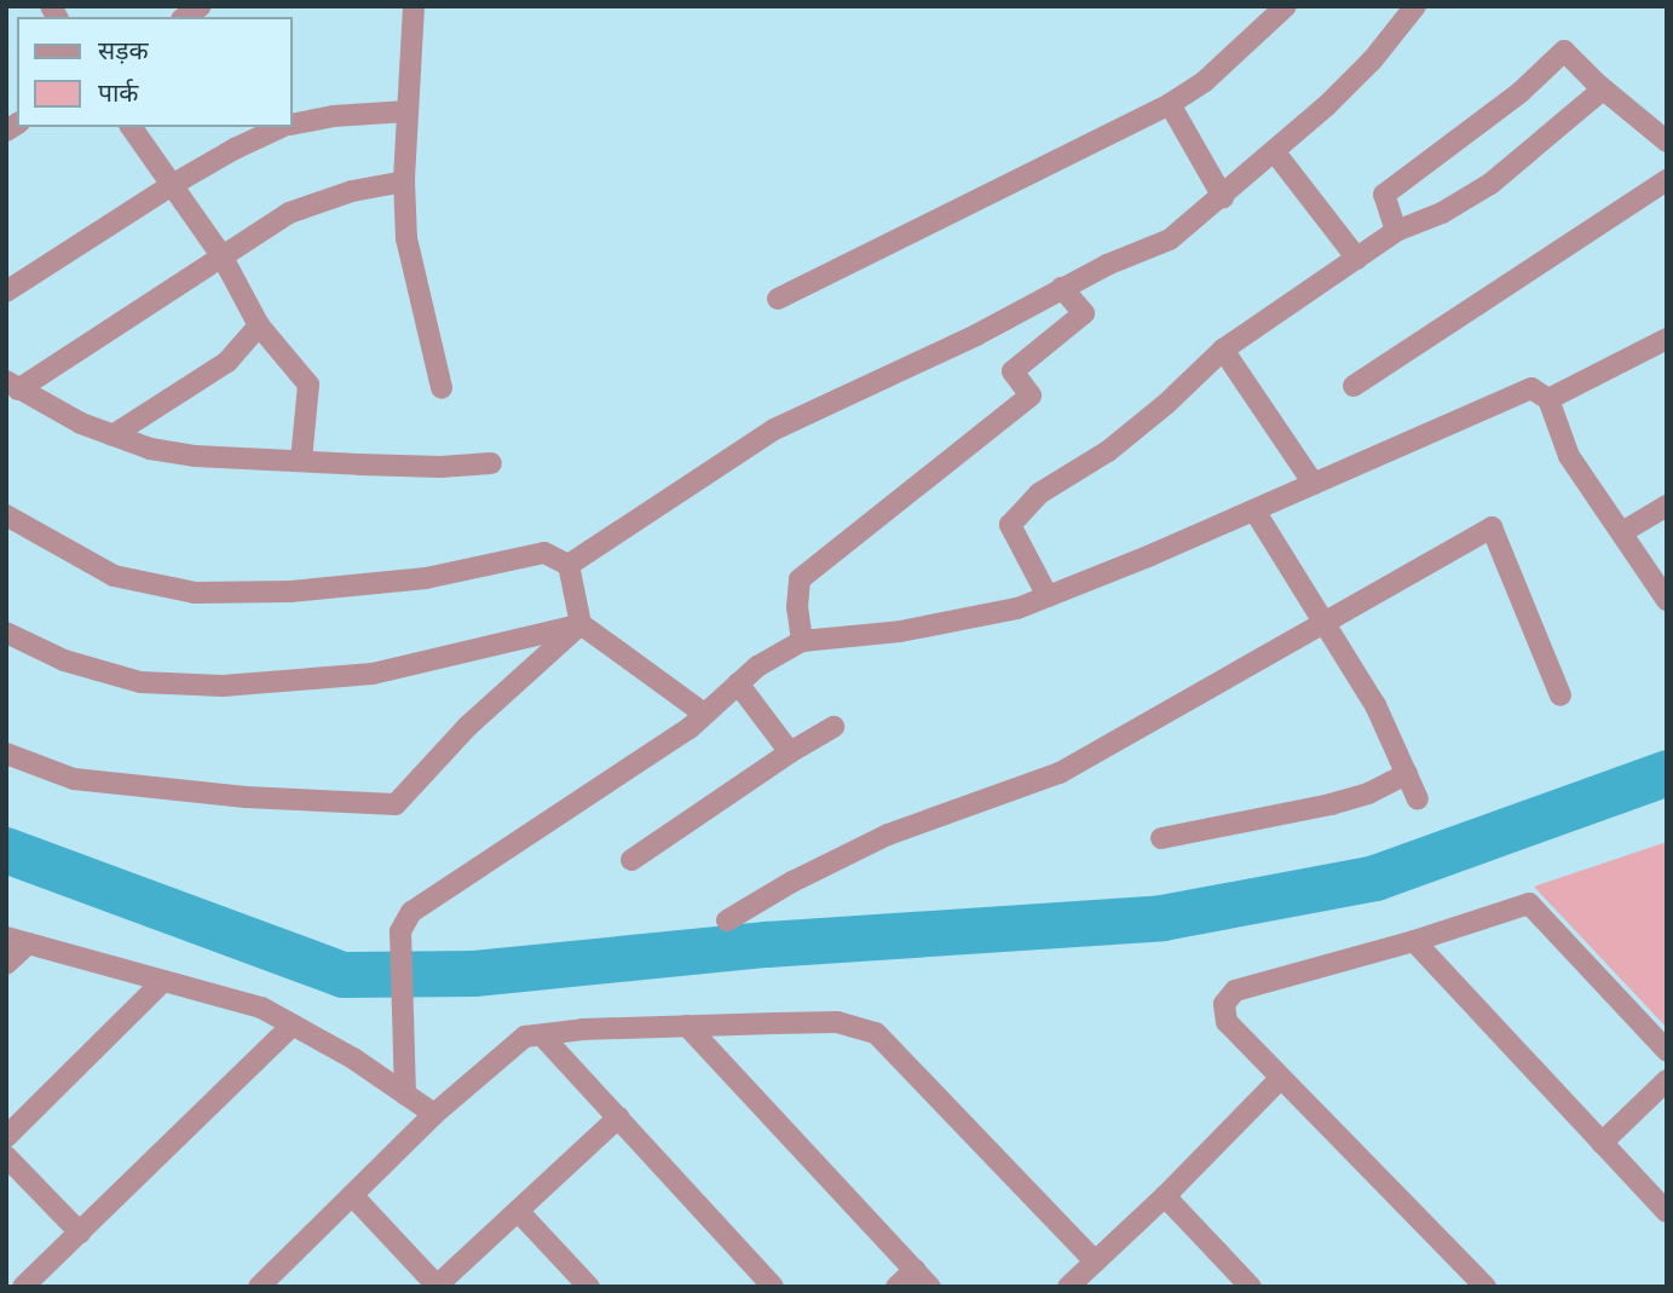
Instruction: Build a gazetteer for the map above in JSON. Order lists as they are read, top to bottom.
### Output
{
  "legend": ["सड़क", "पार्क"]
}
